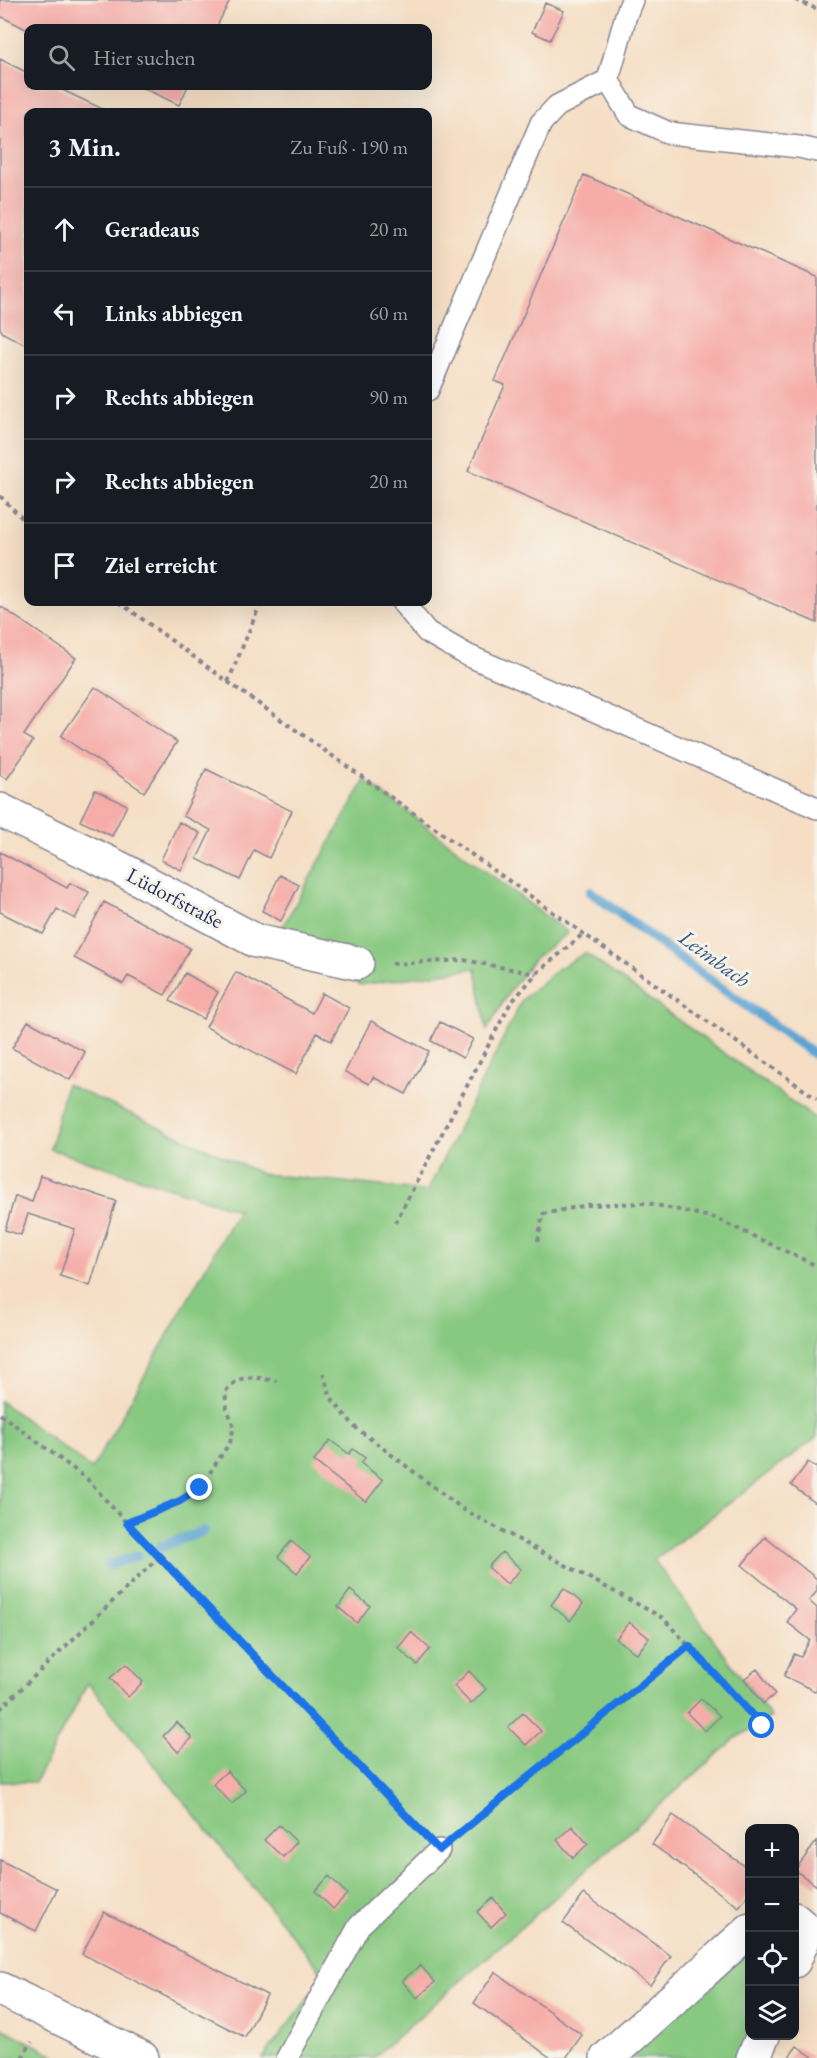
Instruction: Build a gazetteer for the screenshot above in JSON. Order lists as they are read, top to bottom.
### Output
{
  "streets": {
    "street": ["Lüdorfstraße"]
  },
  "water": ["Leimbach"],
  "page": {
    "search": "Hier suchen",
    "heading": ["3 Min.", "Zu Fuß · 190 m"],
    "list": [
      ["Geradeaus", "20 m"],
      ["Links abbiegen", "60 m"],
      ["Rechts abbiegen", "90 m"],
      ["Rechts abbiegen", "20 m"],
      "Ziel erreicht"
    ],
    "map_buttons": ["+", "−"]
  }
}
